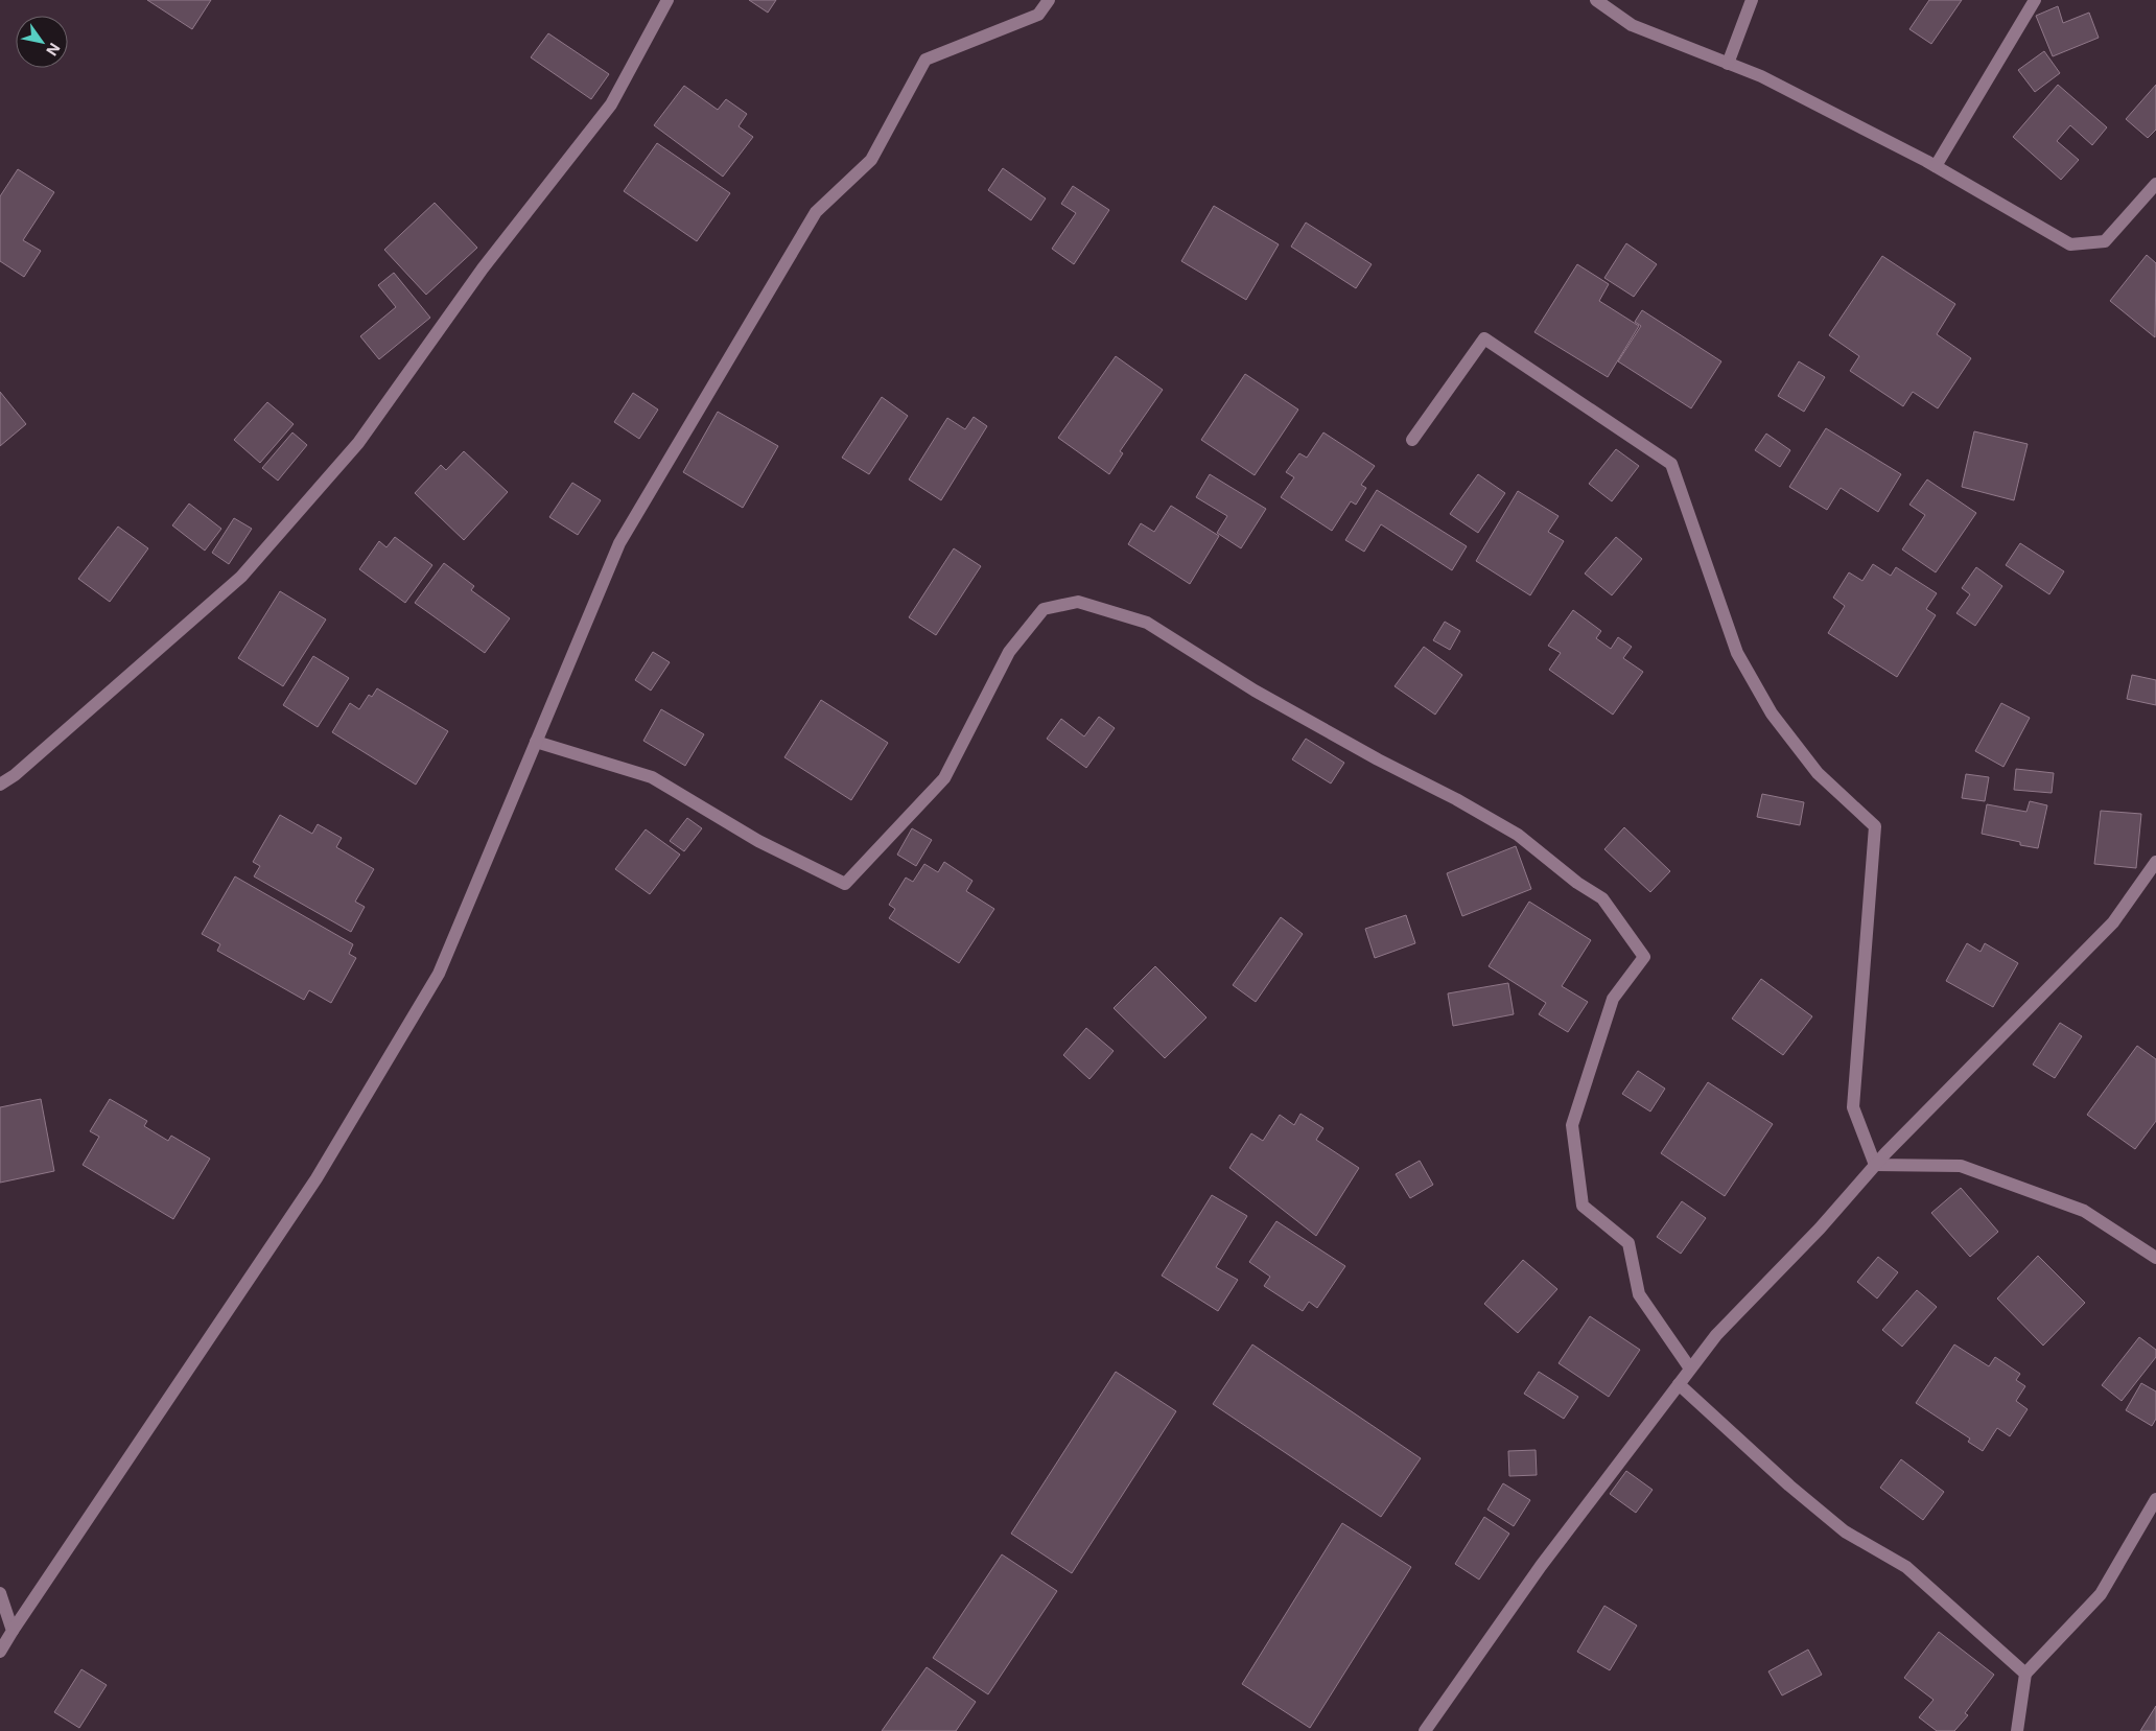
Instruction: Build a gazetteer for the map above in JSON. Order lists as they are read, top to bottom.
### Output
{
  "north": "bottom right"
}
